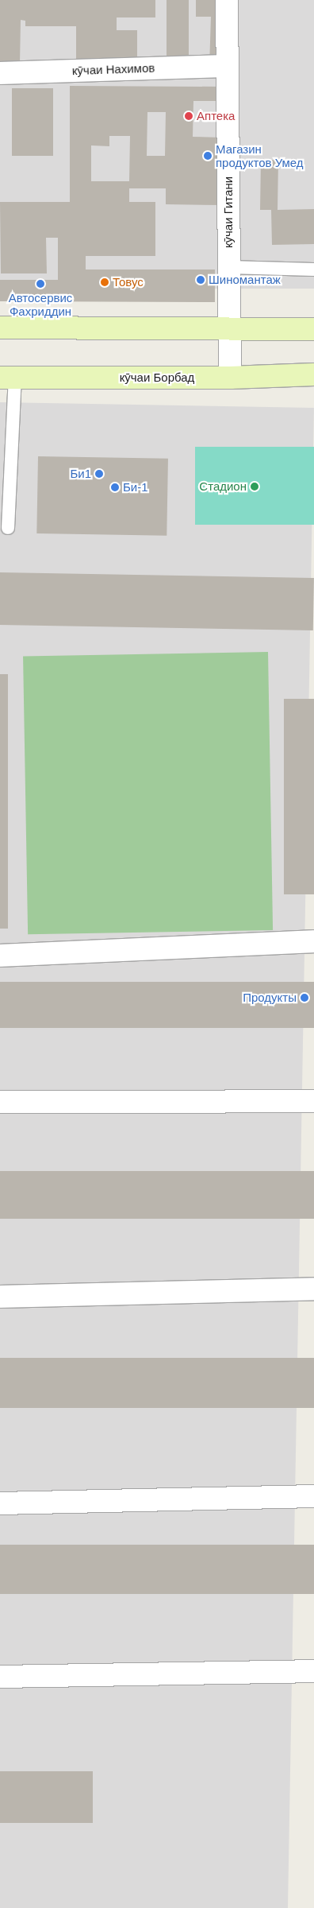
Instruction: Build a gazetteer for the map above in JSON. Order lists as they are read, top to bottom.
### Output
{
  "streets": {
    "main road": ["кӯчаи Борбад"],
    "street": ["кӯчаи Нахимов", "кӯчаи Гитани"]
  },
  "crossings": [
    ["кӯчаи Нахимов", "кӯчаи Гитани"],
    ["кӯчаи Гитани", "кӯчаи Борбад"]
  ],
  "places": [
    "Аптека",
    "Магазин продуктов Умед",
    "Шиномантаж",
    "Товус",
    "Автосервис Фахриддин",
    "Би1",
    "Стадион",
    "Би-1",
    "Продукты"
  ]
}
